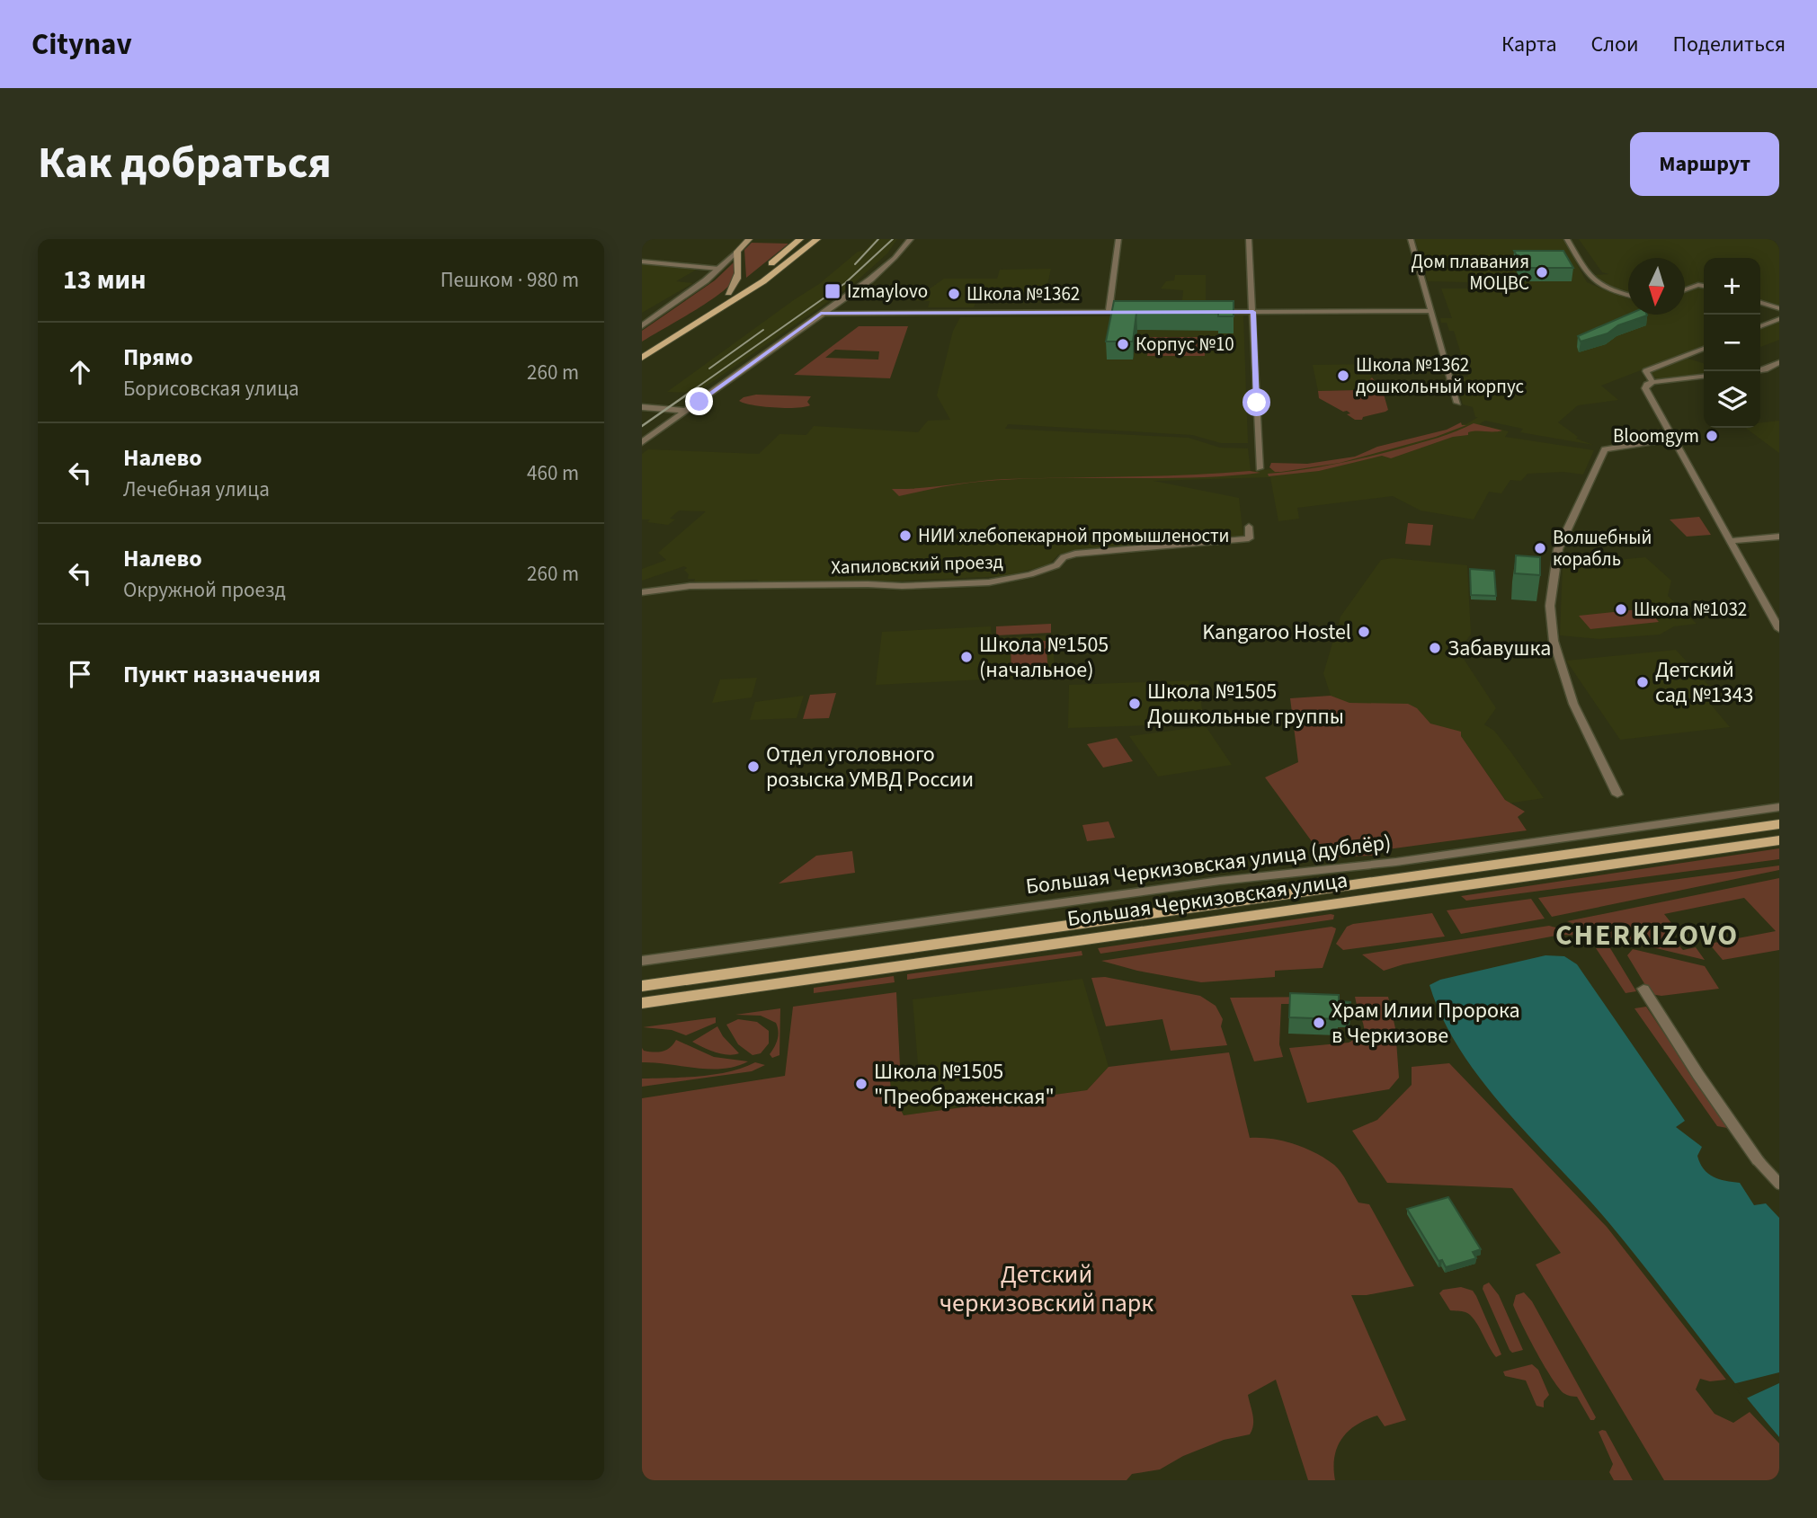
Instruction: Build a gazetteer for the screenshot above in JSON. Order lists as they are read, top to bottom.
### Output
{
  "streets": {
    "main road": ["Большая Черкизовская улица"],
    "street": ["Хапиловский проезд", "Большая Черкизовская улица (дублёр)"]
  },
  "districts": ["CHERKIZOVO"],
  "parks": ["Детский черкизовский парк"],
  "places": {
    "other": [
      "Дом плавания МОЦВС",
      "Школа №1362",
      "Корпус №10",
      "Школа №1362 дошкольный корпус",
      "Bloomgym",
      "НИИ хлебопекарной промышлености",
      "Волшебный корабль",
      "Школа №1032",
      "Kangaroo Hostel",
      "Забавушка",
      "Школа №1505 (начальное)",
      "Детский сад №1343",
      "Школа №1505 Дошкольные группы",
      "Отдел уголовного розыска УМВД России",
      "Храм Илии Пророка в Черкизове",
      "Школа №1505 \"Преображенская\""
    ],
    "transit": ["Izmaylovo"]
  },
  "north": "bottom",
  "page": {
    "header": "Citynav",
    "nav": ["Карта", "Слои", "Поделиться"],
    "title": "Как добраться",
    "buttons": "Маршрут",
    "heading": ["13 мин", "Пешком · 980 m"],
    "map_buttons": ["+", "−"],
    "list": [
      ["Прямо", "Борисовская улица", "260 m"],
      ["Налево", "Лечебная улица", "460 m"],
      ["Налево", "Окружной проезд", "260 m"],
      "Пункт назначения"
    ]
  }
}
